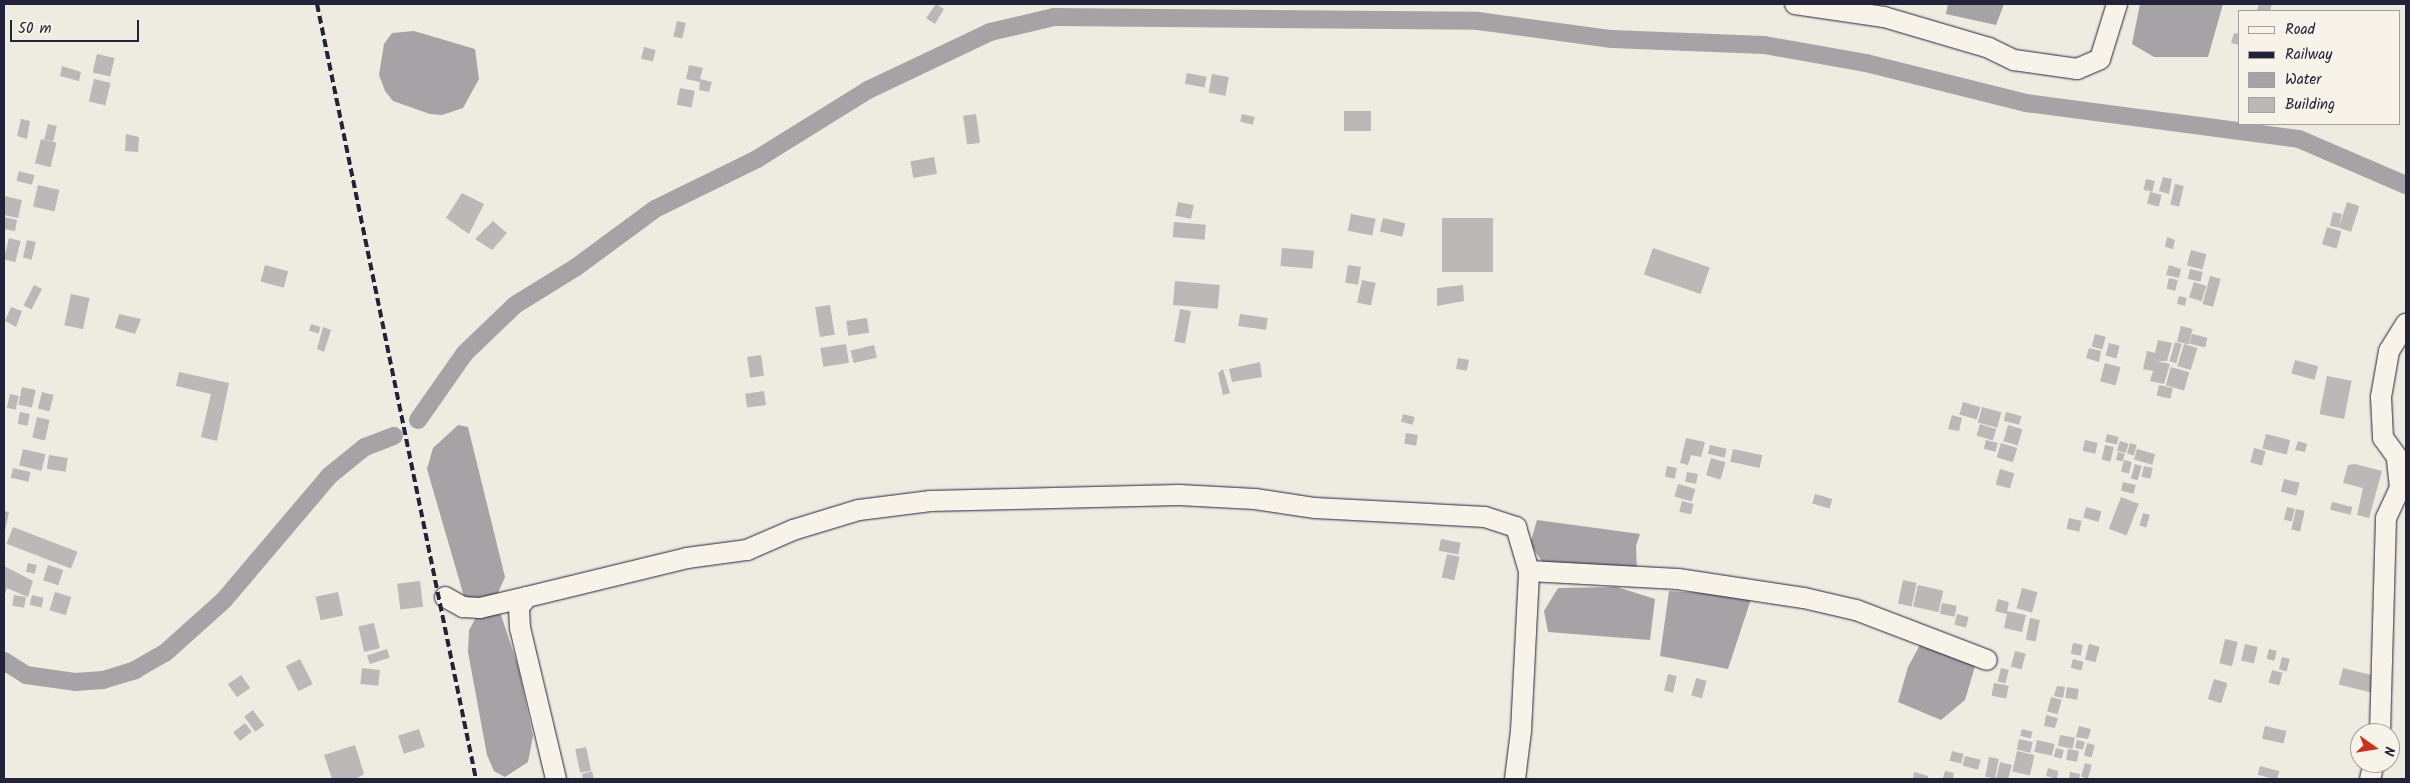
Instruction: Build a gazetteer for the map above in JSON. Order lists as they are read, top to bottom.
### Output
{
  "legend": [
    "Road",
    "Railway",
    "Water",
    "Building"
  ],
  "scale_bar": "50 m",
  "north": "right"
}
